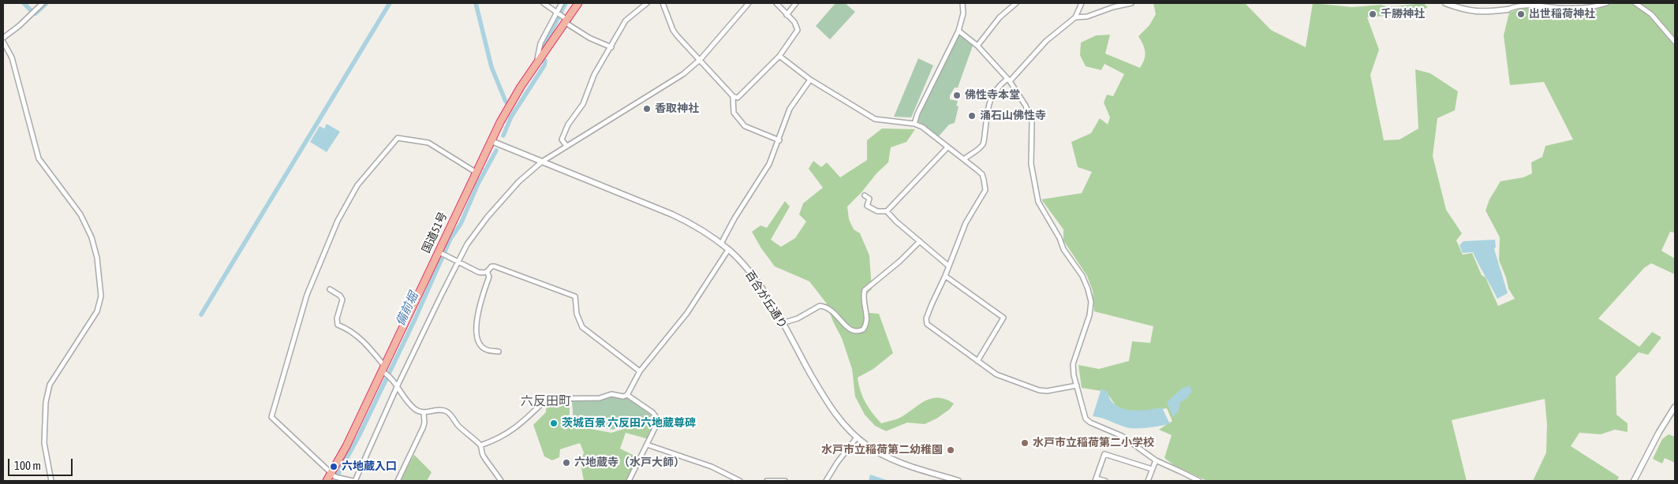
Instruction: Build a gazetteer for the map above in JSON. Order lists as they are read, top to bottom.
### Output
{
  "streets": {
    "highway": ["国道51号"],
    "street": ["百合が丘通り"]
  },
  "crossings": [
    ["国道51号", "百合が丘通り"]
  ],
  "districts": ["六反田町"],
  "water": ["備前堀"],
  "places": [
    "千勝神社",
    "出世稲荷神社",
    "佛性寺本堂",
    "香取神社",
    "涌石山佛性寺",
    "茨城百景 六反田六地蔵尊碑",
    "水戸市立稲荷第二小学校",
    "水戸市立稲荷第二幼稚園",
    "六地蔵寺（水戸大師）",
    "六地蔵入口"
  ],
  "scale_bar": "100 m"
}
